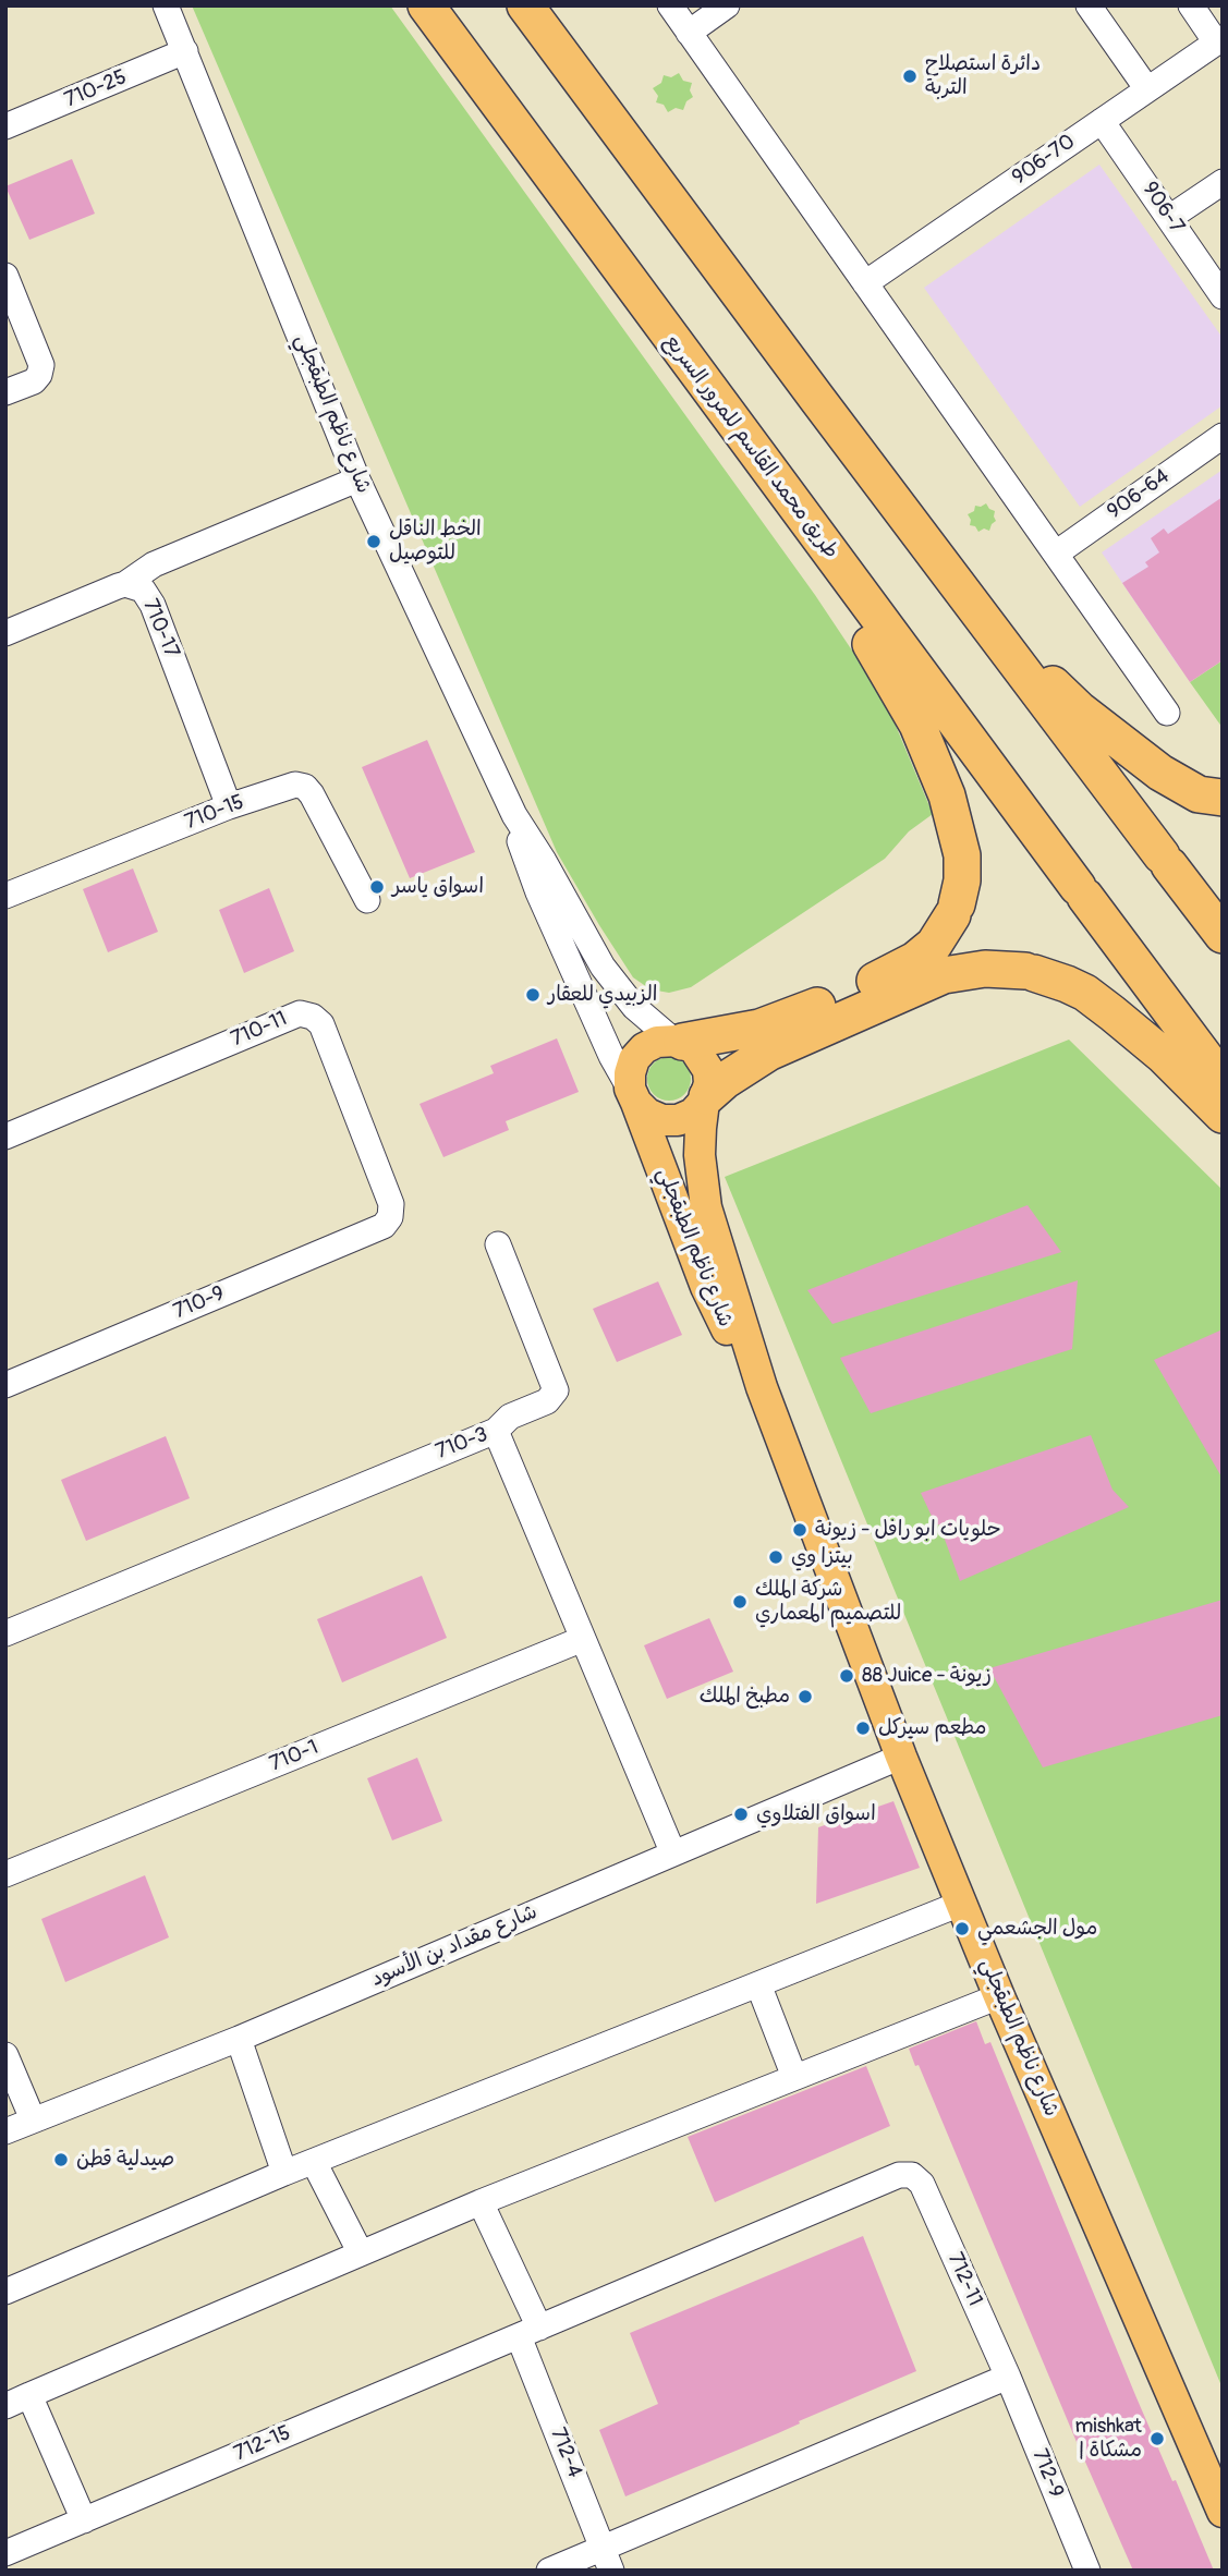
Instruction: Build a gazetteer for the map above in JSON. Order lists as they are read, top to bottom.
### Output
{
  "streets": {
    "highway": ["طريق محمد القاسم للمرور السريع"],
    "main road": ["شارع ناظم الطبقجلي"],
    "street": [
      "710-25",
      "906-70",
      "906-7",
      "906-64",
      "710-17",
      "710-15",
      "710-11",
      "710-9",
      "710-3",
      "710-1",
      "شارع مقداد بن الأسود",
      "712-11",
      "712-15",
      "712-4",
      "712-9"
    ]
  },
  "crossings": [
    ["710-25", "شارع ناظم الطبقجلي"],
    ["906-70", "906-7"],
    ["شارع ناظم الطبقجلي", "شارع مقداد بن الأسود"],
    ["710-17", "710-15"],
    ["710-11", "710-9"],
    ["710-3", "710-1"],
    ["710-3", "شارع مقداد بن الأسود"],
    ["712-11", "712-15"],
    ["712-11", "712-4"],
    ["712-11", "712-9"],
    ["712-15", "712-4"]
  ],
  "places": [
    "دائرة استصلاح التربة",
    "الخط الناقل للتوصيل",
    "اسواق ياسر",
    "الزبيدي للعقار",
    "حلويات ابو رافل - زيونة",
    "بيتزا وي",
    "شركة الملك للتصميم المعماري",
    "88 Juice - زيونة",
    "مطبخ الملك",
    "مطعم سيركل",
    "اسواق الفتلاوي",
    "مول الجشعمي",
    "صيدلية قطن",
    "mishkat | مشكاة"
  ]
}
